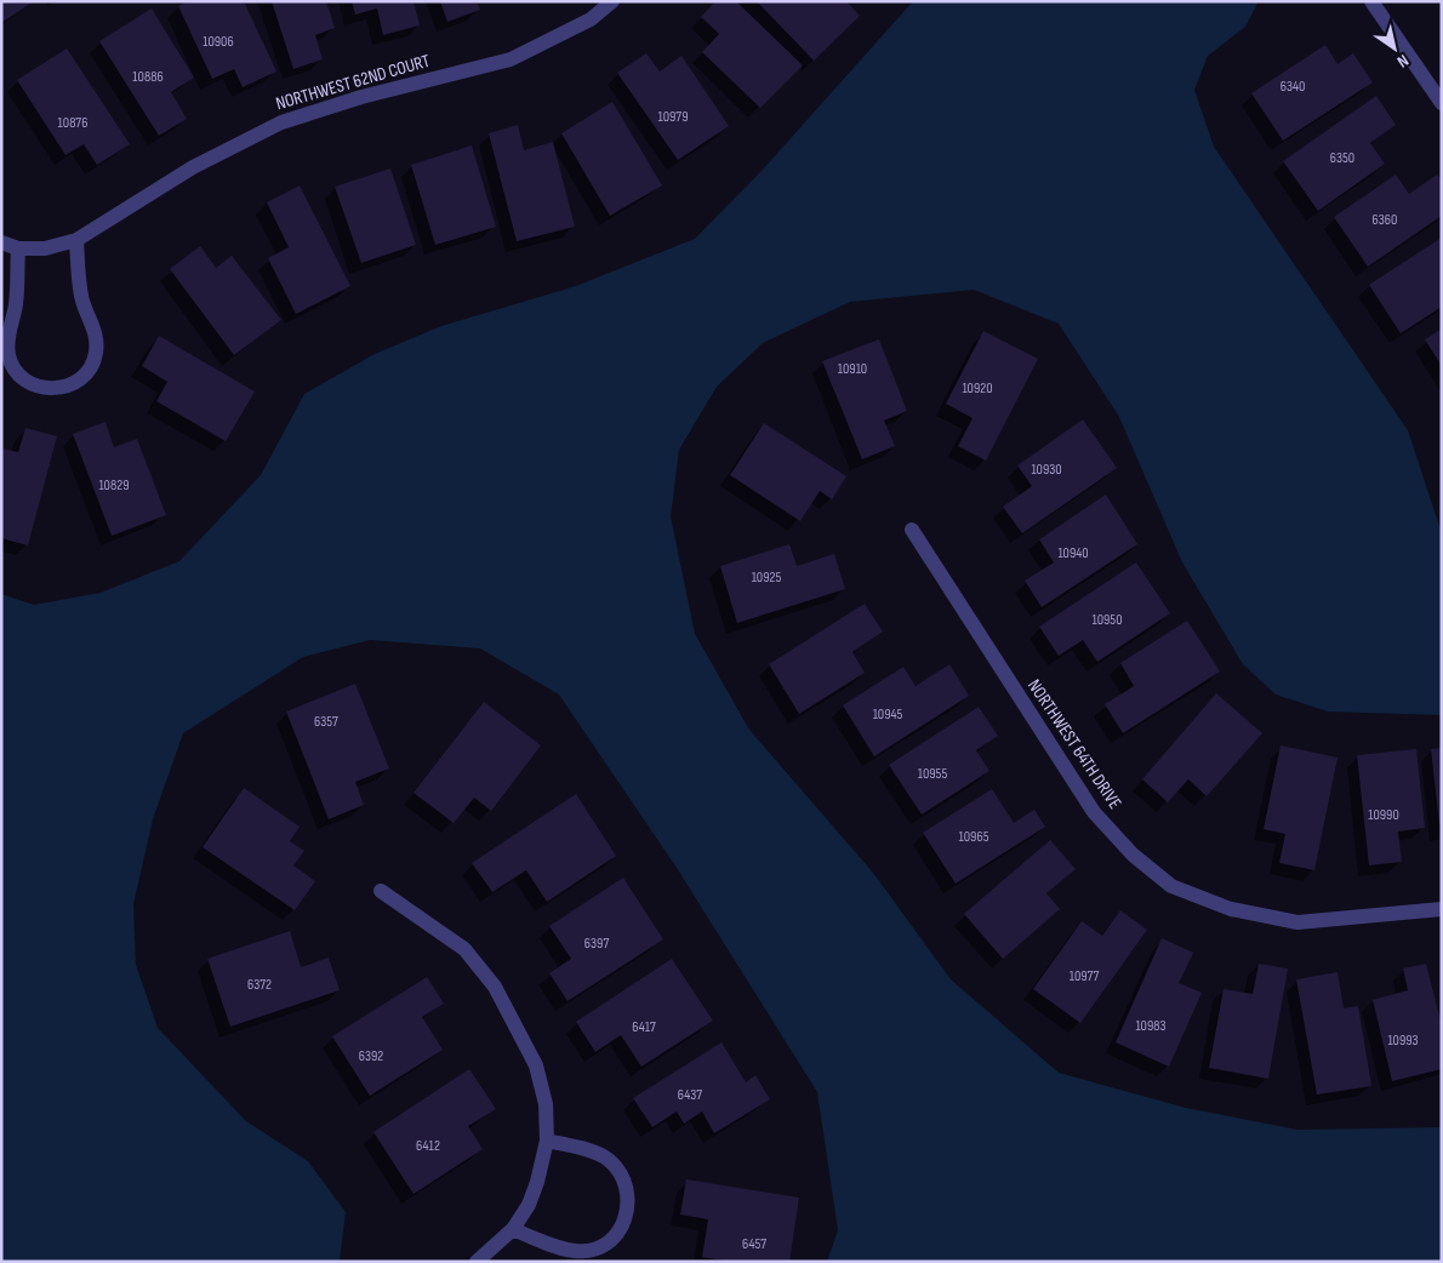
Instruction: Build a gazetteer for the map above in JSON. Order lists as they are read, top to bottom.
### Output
{
  "streets": {
    "street": ["NORTHWEST 62ND COURT", "NORTHWEST 64TH DRIVE"]
  },
  "house_numbers": [
    "10906",
    "10886",
    "6340",
    "10979",
    "10876",
    "6350",
    "6360",
    "10910",
    "10920",
    "10930",
    "10829",
    "10940",
    "10925",
    "10950",
    "10945",
    "6357",
    "10955",
    "10990",
    "10965",
    "6397",
    "10977",
    "6372",
    "10983",
    "6417",
    "10993",
    "6392",
    "6437",
    "6412",
    "6457"
  ],
  "north": "bottom right"
}
